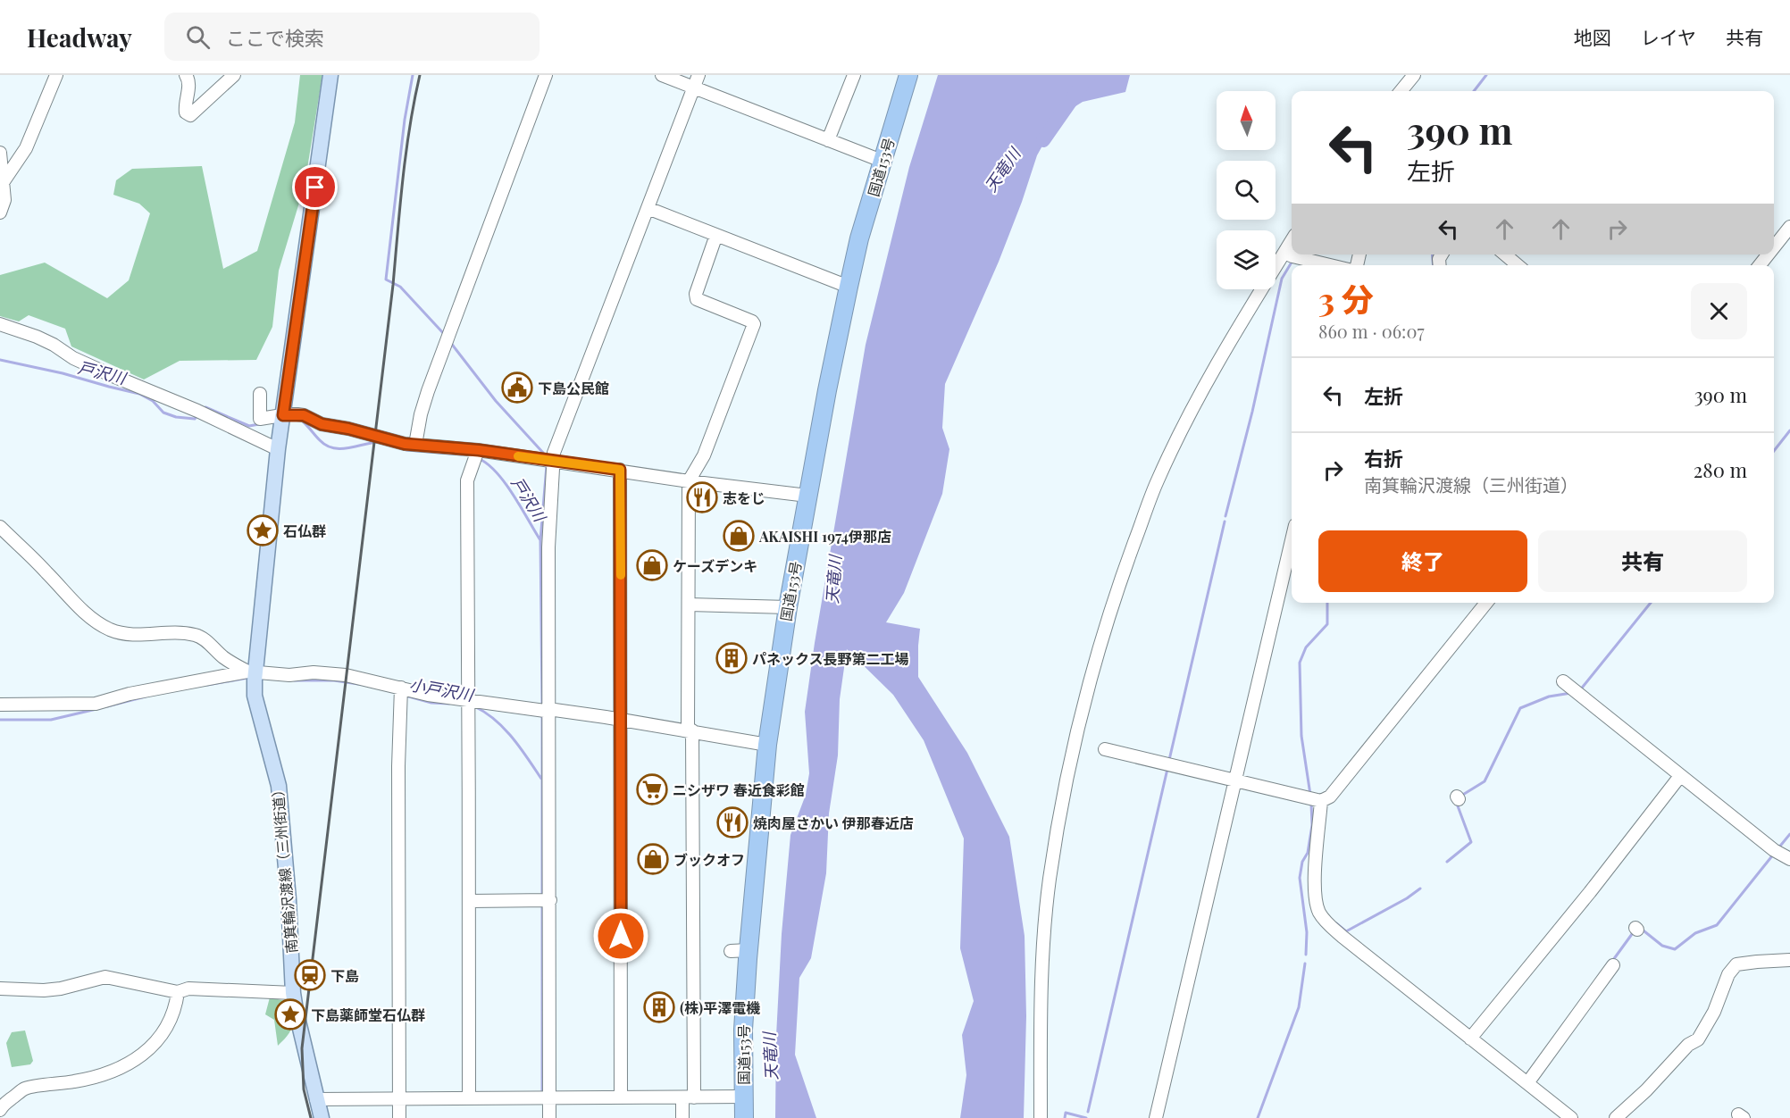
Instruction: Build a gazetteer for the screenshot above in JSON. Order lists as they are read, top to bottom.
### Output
{
  "streets": {
    "highway": ["国道153号"],
    "main road": ["南箕輪沢渡線（三州街道）"]
  },
  "water": ["天竜川", "戸沢川", "小戸沢川"],
  "places": {
    "public building": ["下島公民館"],
    "restaurant": ["志をじ", "焼肉屋さかい 伊那春近店"],
    "place": ["石仏群", "下島薬師堂石仏群"],
    "shop": ["AKAISHI 1974伊那店", "ケーズデンキ", "ブックオフ"],
    "building": ["パネックス長野第二工場", "(株)平澤電機"],
    "supermarket": ["ニシザワ 春近食彩館"],
    "station": ["下島"]
  },
  "north": "top",
  "page": {
    "header": "Headway",
    "search": "ここで検索",
    "nav": ["地図", "レイヤ", "共有"],
    "turn": ["390 m", "左折"],
    "heading": ["3 分", "860 m · 06:07"],
    "list": [
      {
        "name": "左折",
        "value": "390 m"
      },
      {
        "name": "右折",
        "note": "南箕輪沢渡線（三州街道）",
        "value": "280 m"
      }
    ],
    "buttons": ["終了", "共有"]
  }
}
